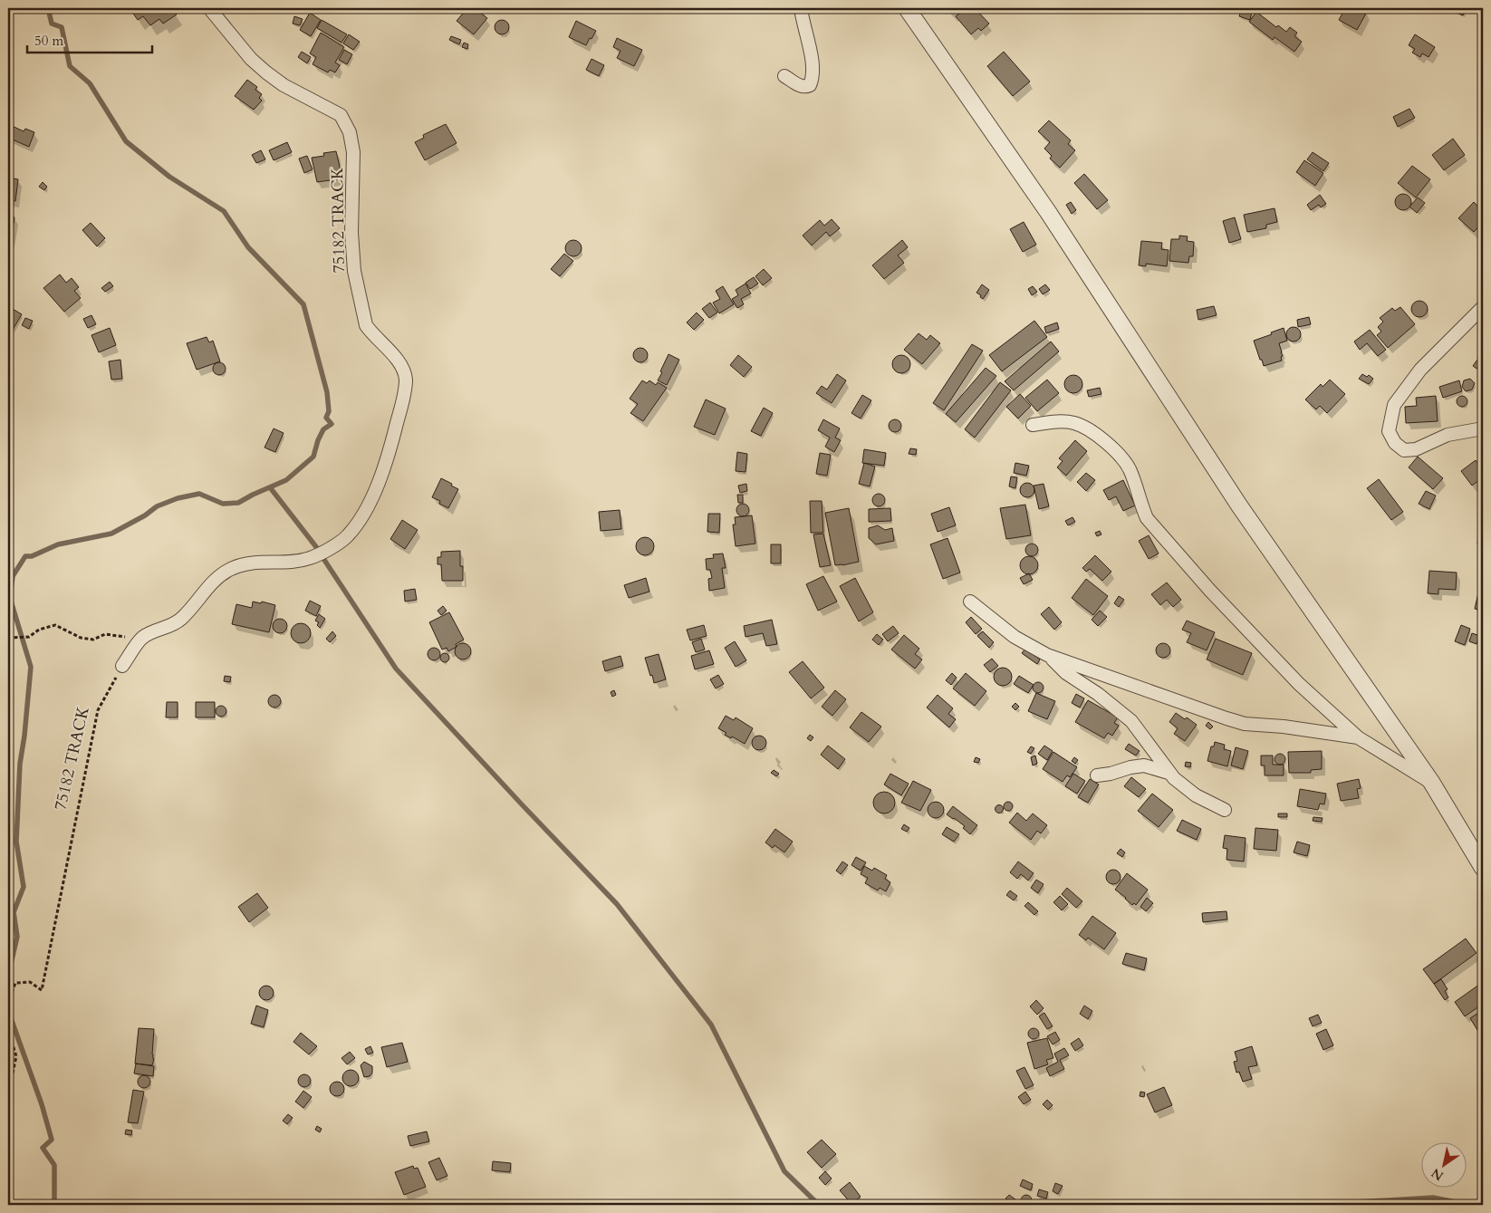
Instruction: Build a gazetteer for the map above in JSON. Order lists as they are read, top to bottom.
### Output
{
  "streets": {
    "street": ["75182 TRACK"]
  },
  "scale_bar": "50 m",
  "north": "bottom left"
}
